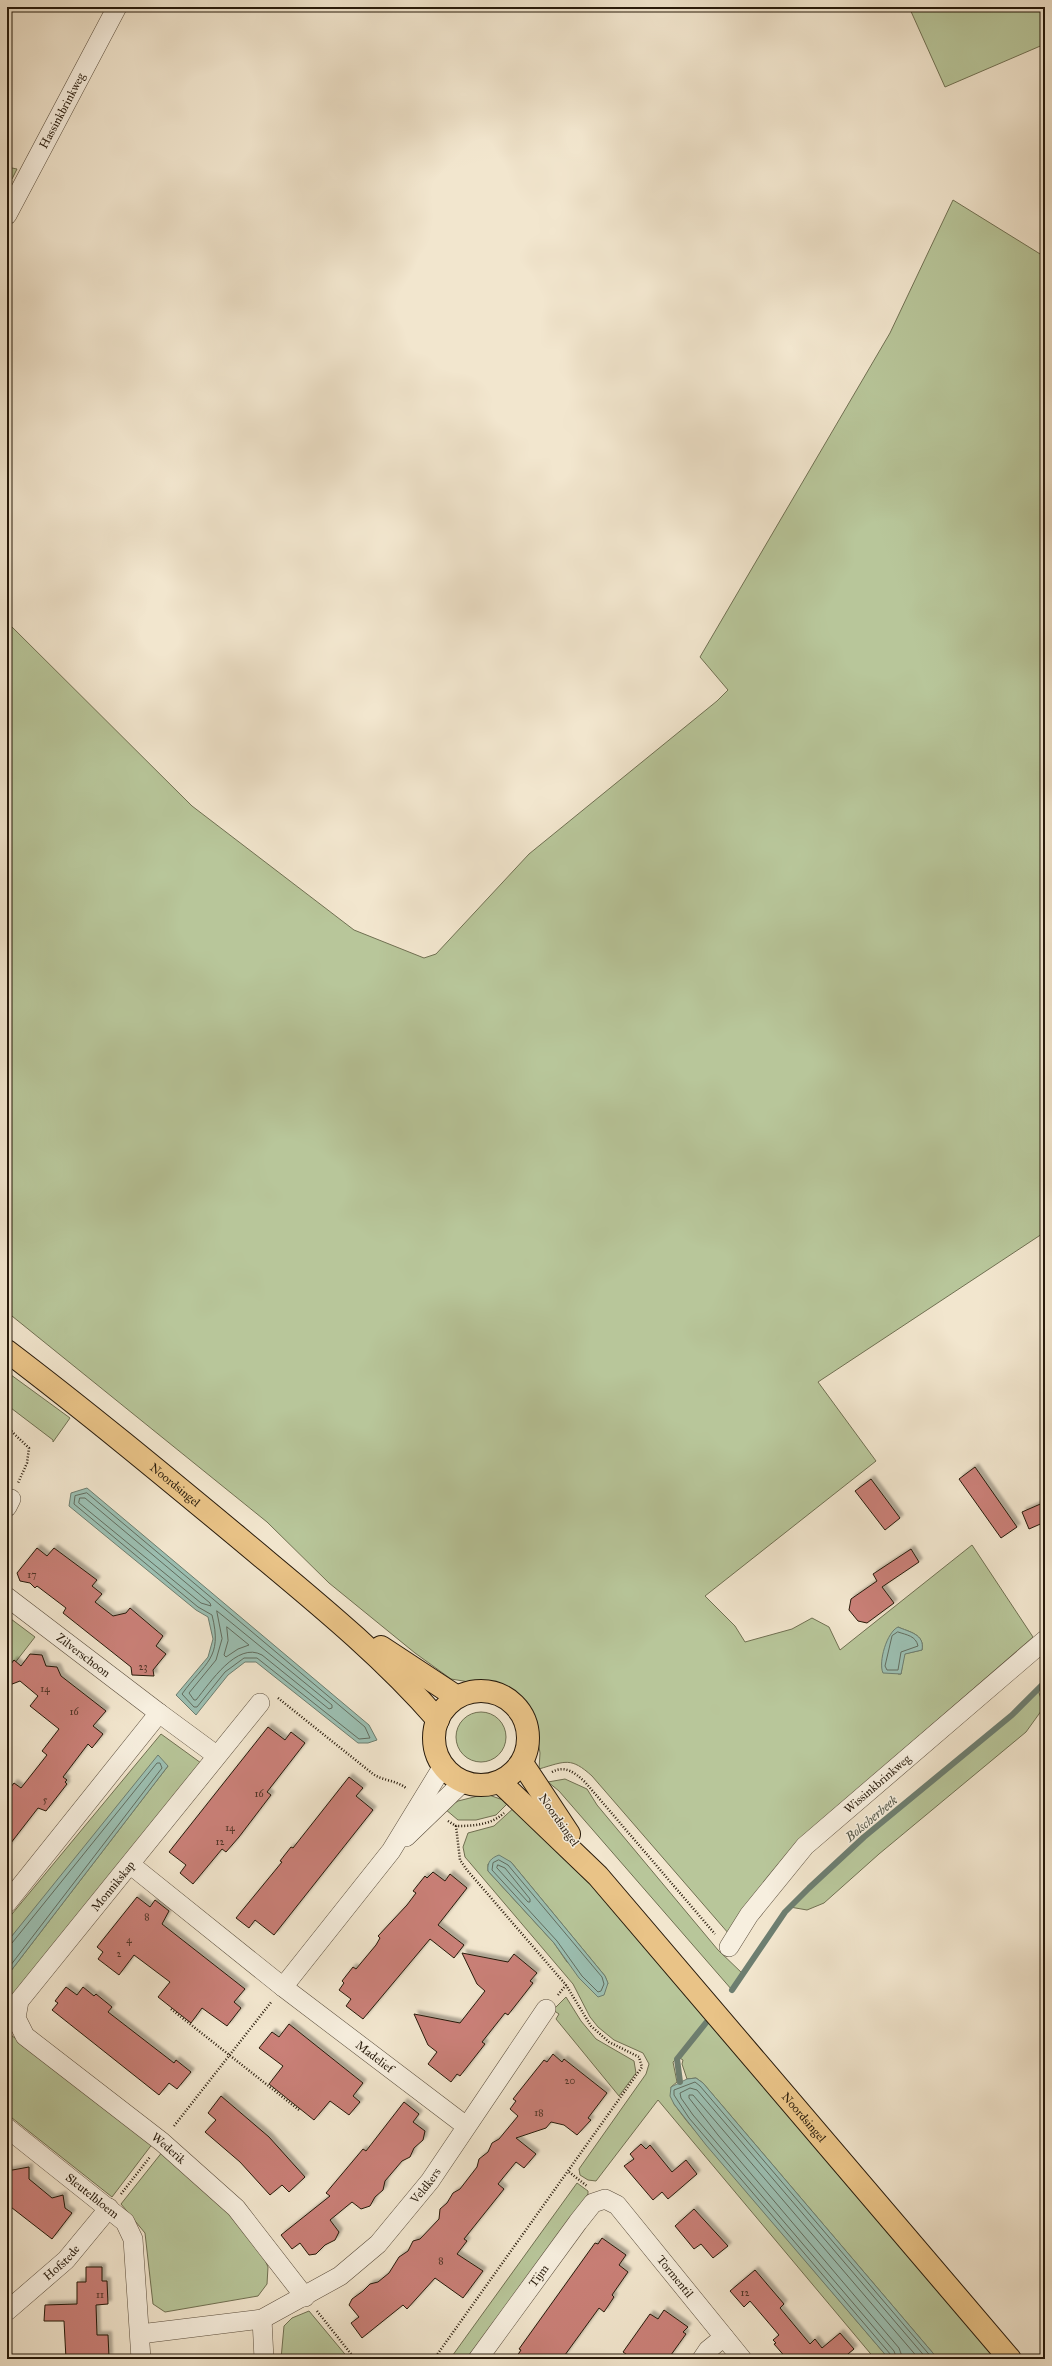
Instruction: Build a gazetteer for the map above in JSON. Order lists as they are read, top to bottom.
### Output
{
  "streets": {
    "main road": ["Noordsingel"],
    "street": [
      "Hassinkbrinkweg",
      "Zilverschoon",
      "Wissinkbrinkweg",
      "Monnikskap",
      "Madelief",
      "Wederik",
      "Veldkers",
      "Sleutelbloem",
      "Hofstede",
      "Tijm",
      "Tormentil"
    ]
  },
  "crossings": [
    ["Monnikskap", "Madelief"],
    ["Monnikskap", "Wederik"],
    ["Madelief", "Veldkers"],
    ["Wederik", "Veldkers"],
    ["Veldkers", "Sleutelbloem"],
    ["Sleutelbloem", "Hofstede"],
    ["Tijm", "Tormentil"]
  ],
  "water": ["Bolscherbeek"],
  "house_numbers": [
    "17",
    "23",
    "14",
    "16",
    "16",
    "5",
    "14",
    "12",
    "8",
    "4",
    "2",
    "20",
    "18",
    "8",
    "12",
    "11"
  ]
}
